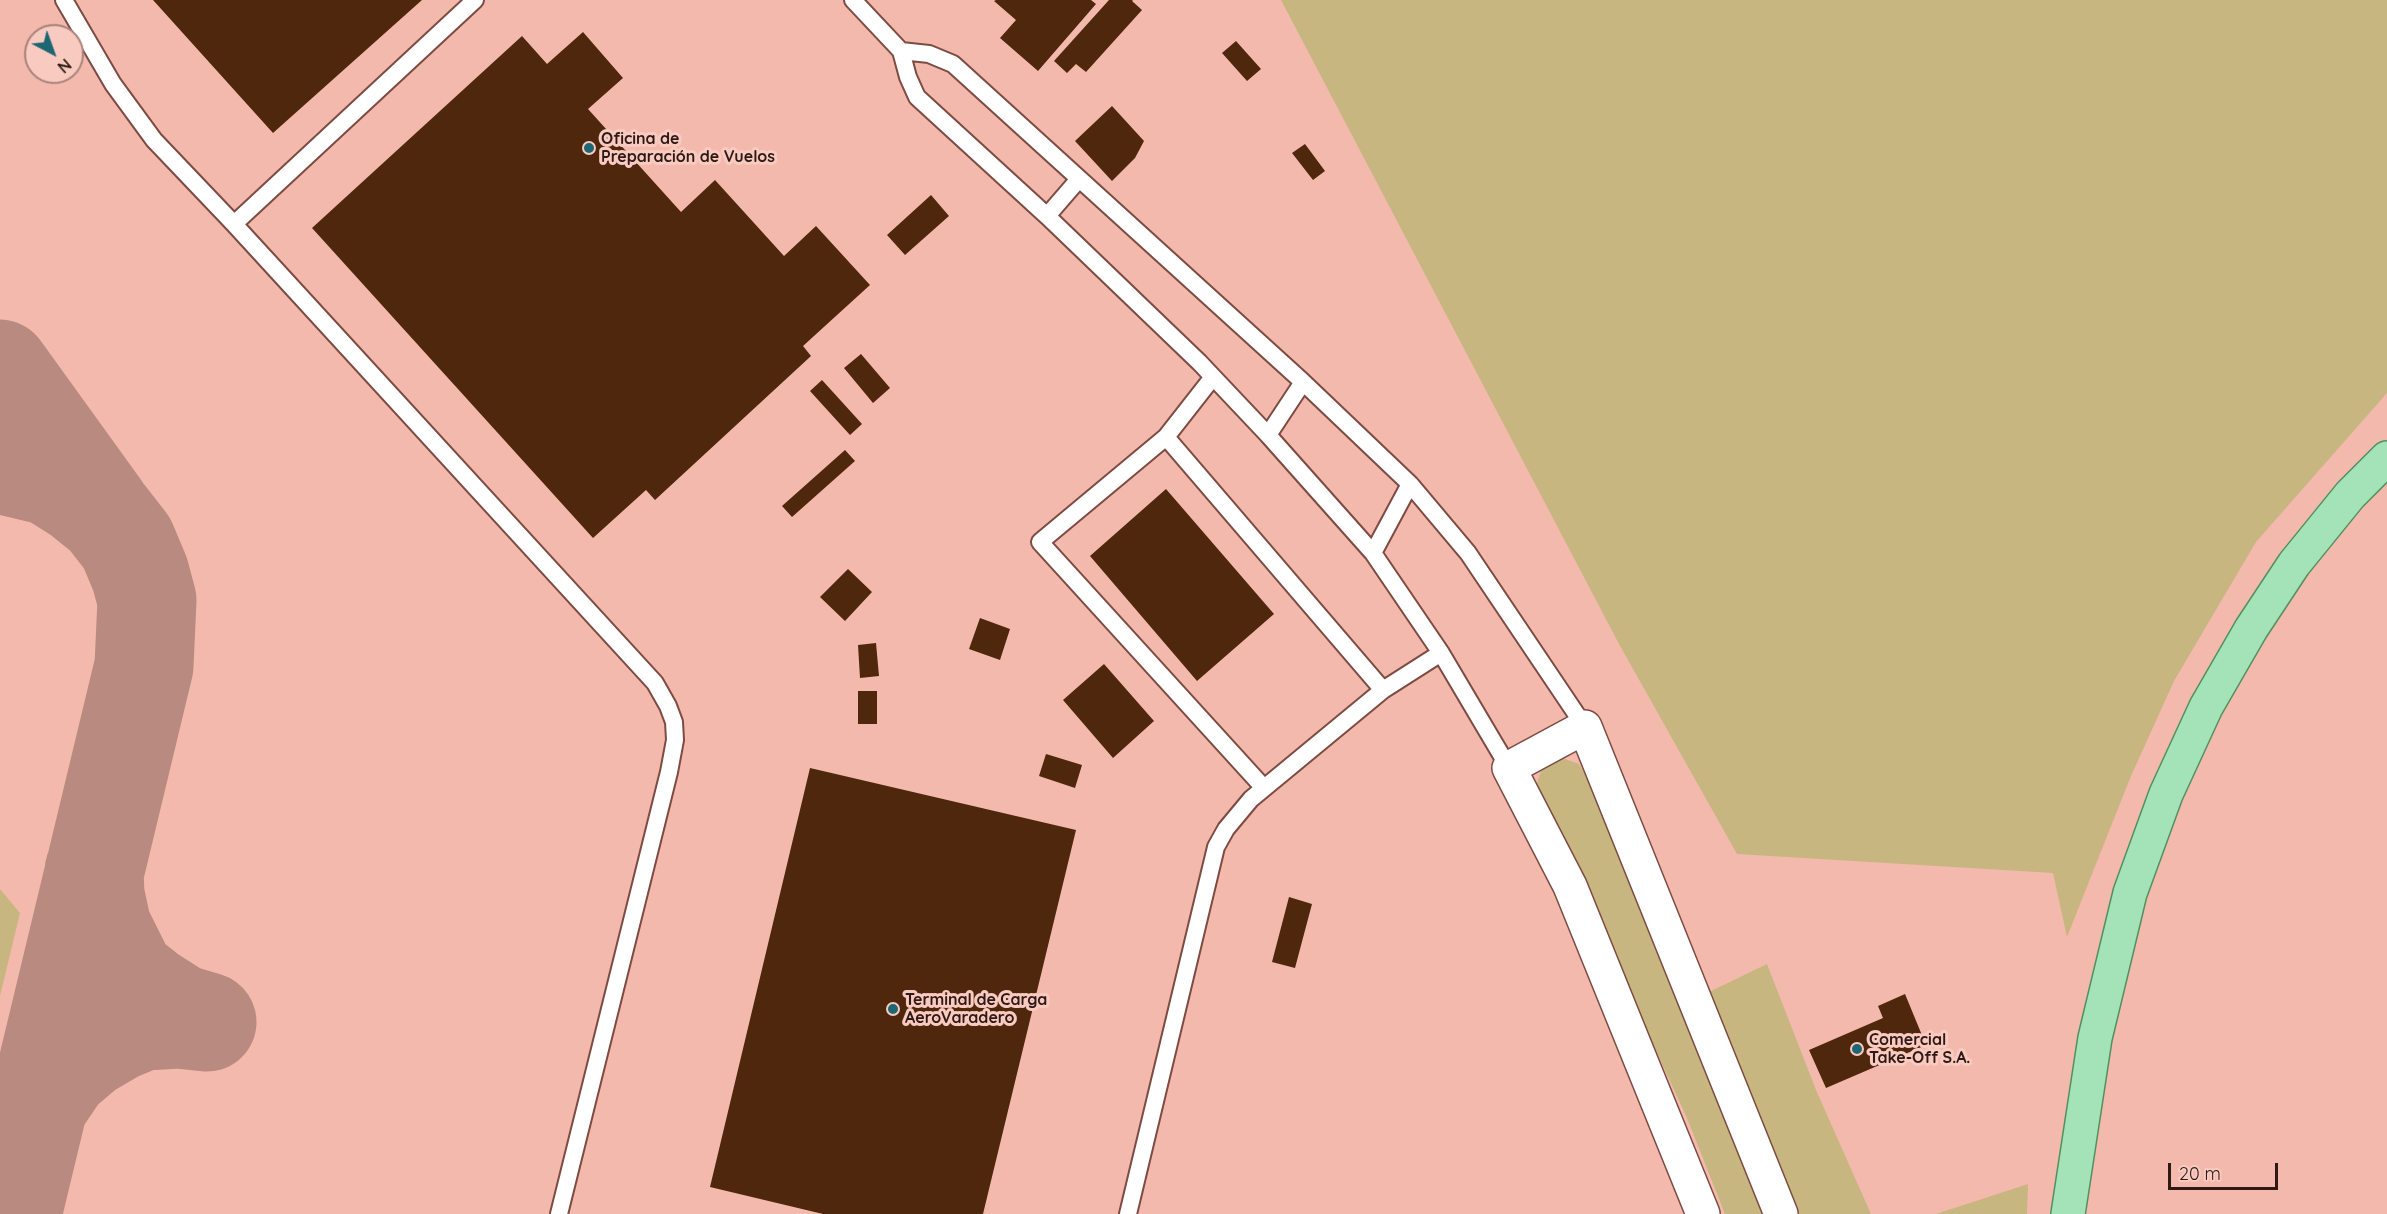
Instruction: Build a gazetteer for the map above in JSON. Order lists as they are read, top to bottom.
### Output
{
  "places": ["Oficina de Preparación de Vuelos", "Terminal de Carga AeroVaradero", "Comercial Take-Off S.A."],
  "scale_bar": "20 m",
  "north": "bottom right"
}
